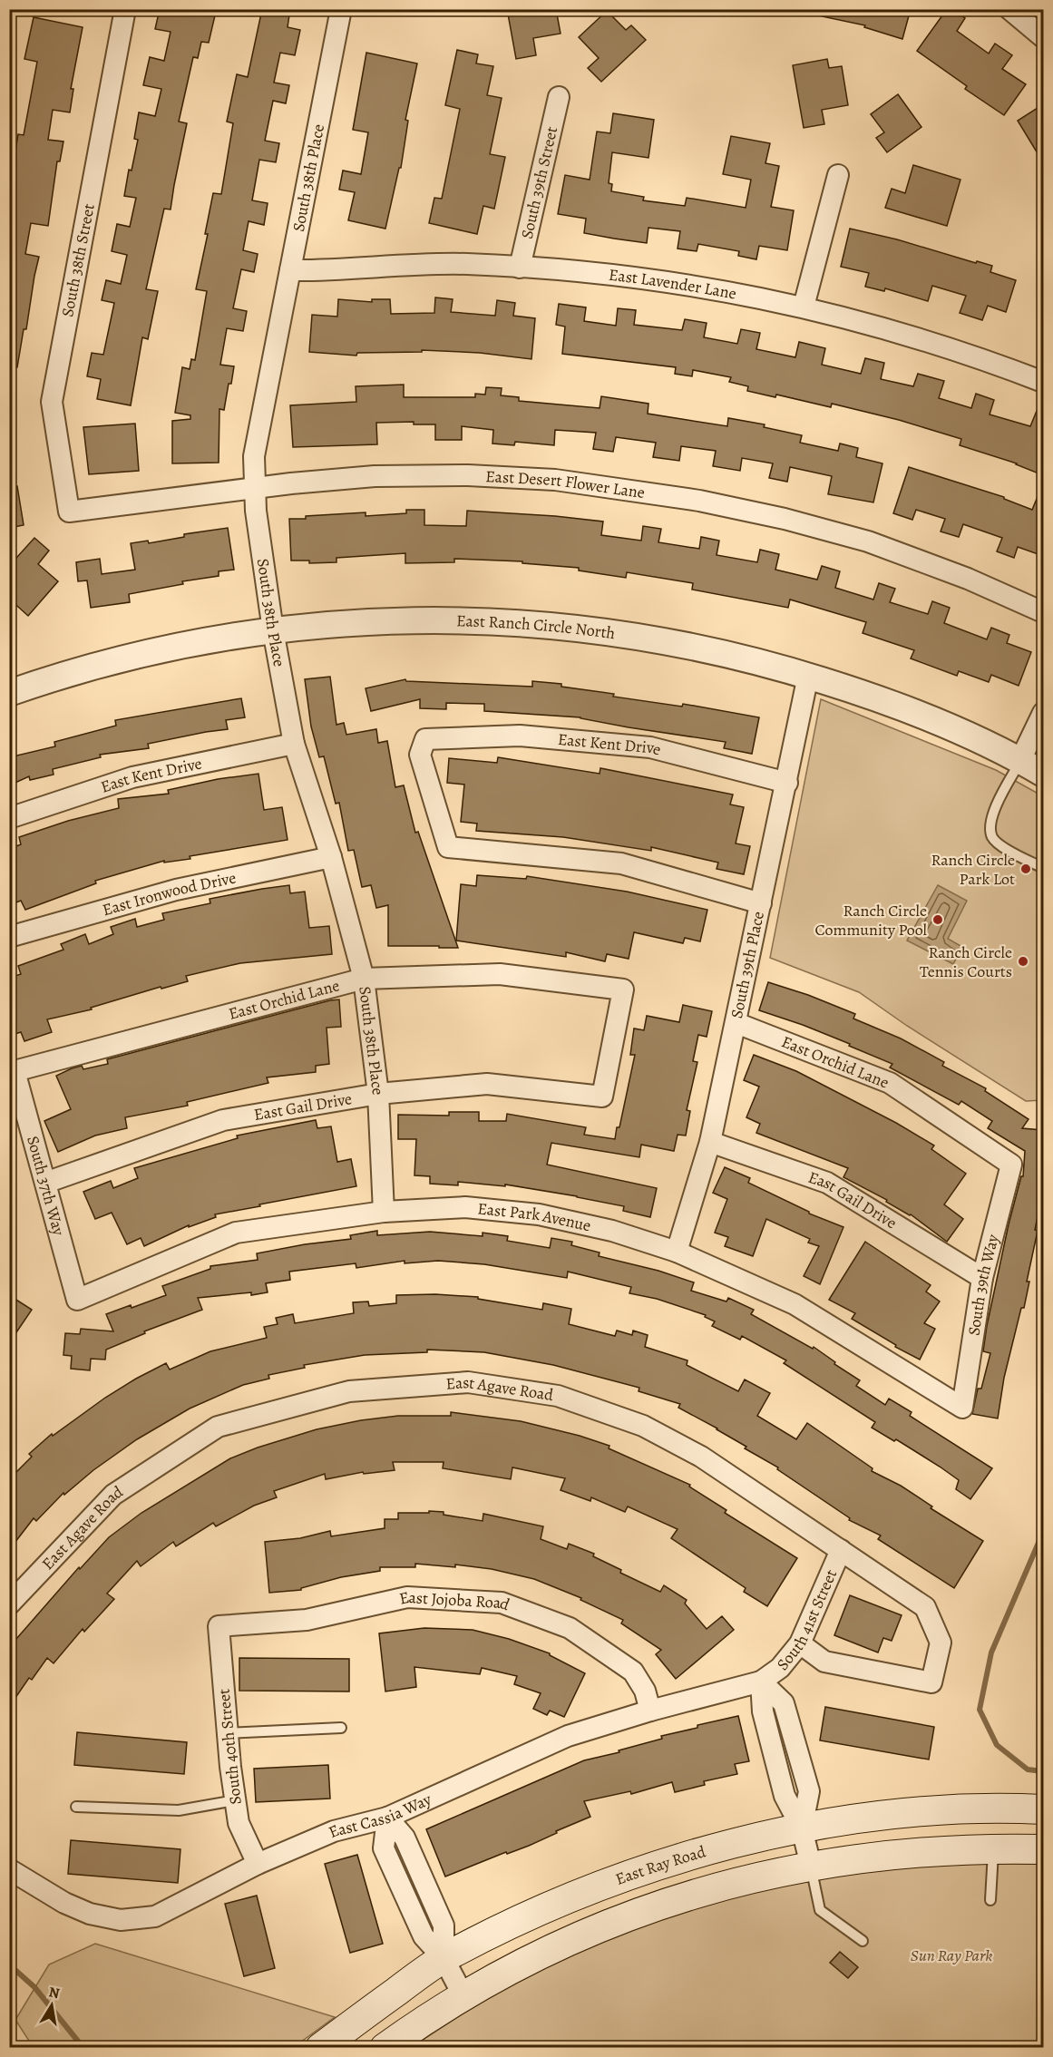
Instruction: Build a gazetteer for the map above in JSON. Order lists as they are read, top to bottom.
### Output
{
  "streets": {
    "main road": ["East Ray Road"],
    "street": [
      "South 38th Place",
      "South 39th Street",
      "South 38th Street",
      "East Lavender Lane",
      "East Desert Flower Lane",
      "East Ranch Circle North",
      "East Kent Drive",
      "East Ironwood Drive",
      "South 39th Place",
      "East Orchid Lane",
      "East Gail Drive",
      "South 37th Way",
      "East Park Avenue",
      "South 39th Way",
      "East Agave Road",
      "East Jojoba Road",
      "South 41st Street",
      "South 40th Street",
      "East Cassia Way"
    ]
  },
  "crossings": [
    ["South 38th Place", "East Lavender Lane"],
    ["South 38th Place", "East Desert Flower Lane"],
    ["South 38th Place", "East Ranch Circle North"],
    ["South 38th Place", "East Kent Drive"],
    ["South 38th Place", "East Ironwood Drive"],
    ["South 38th Place", "East Orchid Lane"],
    ["South 38th Place", "East Gail Drive"],
    ["South 38th Place", "East Park Avenue"],
    ["South 39th Street", "East Lavender Lane"],
    ["South 38th Street", "East Desert Flower Lane"],
    ["East Ranch Circle North", "South 39th Place"],
    ["East Kent Drive", "South 39th Place"],
    ["South 39th Place", "East Orchid Lane"],
    ["South 39th Place", "East Gail Drive"],
    ["South 39th Place", "East Park Avenue"],
    ["East Orchid Lane", "East Gail Drive"],
    ["East Orchid Lane", "South 37th Way"],
    ["East Orchid Lane", "South 39th Way"],
    ["East Gail Drive", "South 37th Way"],
    ["East Gail Drive", "South 39th Way"],
    ["South 37th Way", "East Park Avenue"],
    ["East Park Avenue", "South 39th Way"],
    ["East Agave Road", "South 41st Street"],
    ["East Jojoba Road", "South 40th Street"],
    ["East Jojoba Road", "East Cassia Way"],
    ["South 41st Street", "East Cassia Way"],
    ["South 41st Street", "East Ray Road"],
    ["South 40th Street", "East Cassia Way"]
  ],
  "parks": ["Sun Ray Park"],
  "places": ["Ranch Circle Park Lot", "Ranch Circle Community Pool", "Ranch Circle Tennis Courts"],
  "north": "top"
}
